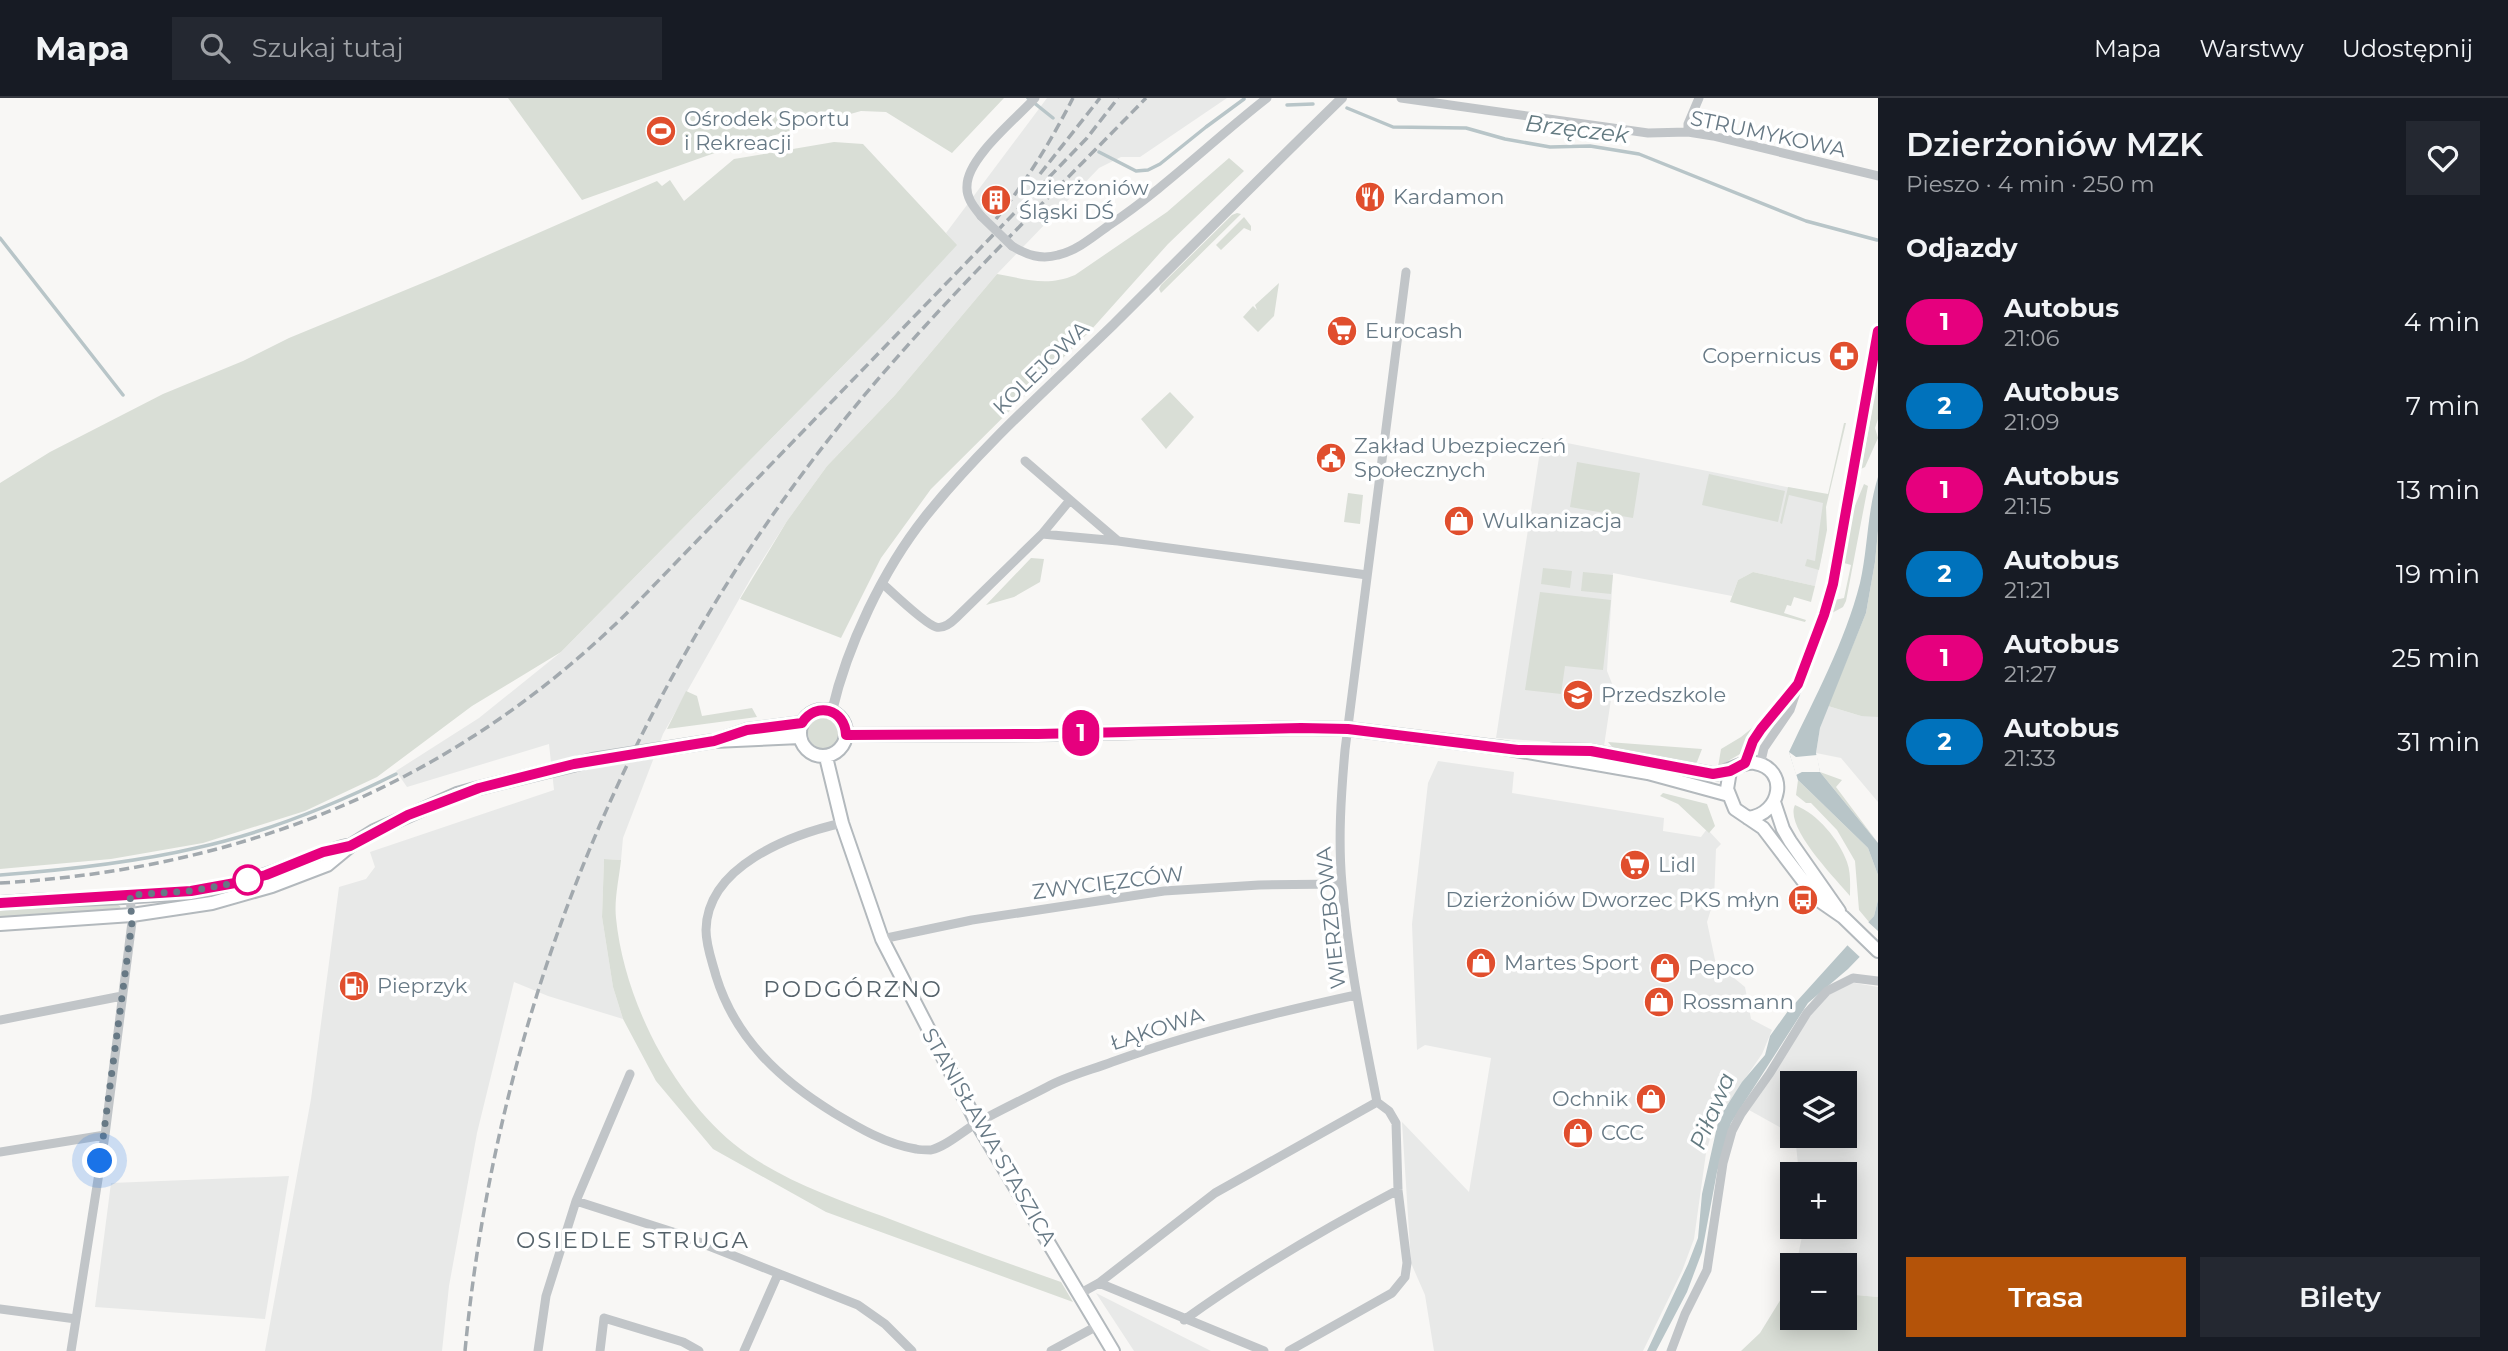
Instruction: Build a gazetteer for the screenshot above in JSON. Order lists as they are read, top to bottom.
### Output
{
  "streets": {
    "main road": ["STANISŁAWA STASZICA"],
    "street": [
      "STRUMYKOWA",
      "KOLEJOWA",
      "ZWYCIĘZCÓW",
      "WIERZBOWA",
      "ŁĄKOWA"
    ]
  },
  "crossings": [
    ["KOLEJOWA", "STANISŁAWA STASZICA"],
    ["ZWYCIĘZCÓW", "WIERZBOWA"],
    ["ZWYCIĘZCÓW", "STANISŁAWA STASZICA"],
    ["WIERZBOWA", "ŁĄKOWA"],
    ["ŁĄKOWA", "STANISŁAWA STASZICA"]
  ],
  "districts": ["PODGÓRZNO", "OSIEDLE STRUGA"],
  "water": ["Brzęczek", "Piława"],
  "places": {
    "sports": ["Ośrodek Sportu i Rekreacji"],
    "restaurant": ["Kardamon"],
    "building": ["Dzierżoniów Śląski DŚ"],
    "supermarket": ["Eurocash", "Lidl"],
    "pharmacy": ["Copernicus"],
    "public building": ["Zakład Ubezpieczeń Społecznych"],
    "shop": [
      "Wulkanizacja",
      "Martes Sport",
      "Pepco",
      "Rossmann",
      "Ochnik",
      "CCC"
    ],
    "school or university": ["Przedszkole"],
    "bus stop": ["Dzierżoniów Dworzec PKS młyn"],
    "fuel station": ["Pieprzyk"]
  },
  "lines": ["bus line 1"],
  "page": {
    "header": "Mapa",
    "search": "Szukaj tutaj",
    "nav": ["Mapa", "Warstwy", "Udostępnij"],
    "on_map": "1",
    "heading": [
      ["Dzierżoniów MZK", "Pieszo · 4 min · 250 m"],
      "Odjazdy"
    ],
    "list": [
      {
        "mark": "1",
        "name": "Autobus",
        "note": "21:06",
        "value": "4 min"
      },
      {
        "mark": "2",
        "name": "Autobus",
        "note": "21:09",
        "value": "7 min"
      },
      {
        "mark": "1",
        "name": "Autobus",
        "note": "21:15",
        "value": "13 min"
      },
      {
        "mark": "2",
        "name": "Autobus",
        "note": "21:21",
        "value": "19 min"
      },
      {
        "mark": "1",
        "name": "Autobus",
        "note": "21:27",
        "value": "25 min"
      },
      {
        "mark": "2",
        "name": "Autobus",
        "note": "21:33",
        "value": "31 min"
      }
    ],
    "map_buttons": ["+", "−"],
    "buttons": ["Trasa", "Bilety"]
  }
}
